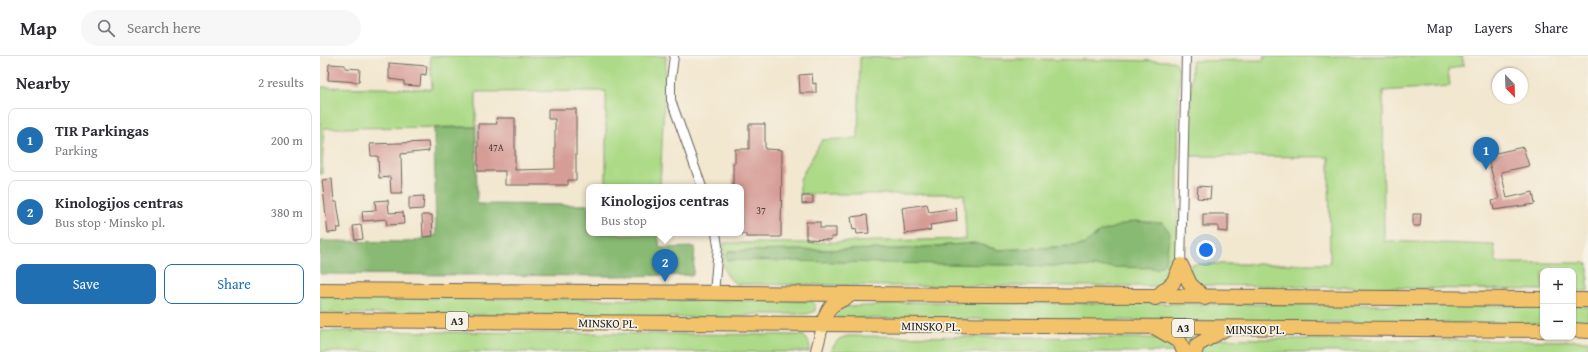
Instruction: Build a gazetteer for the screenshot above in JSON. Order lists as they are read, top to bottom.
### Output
{
  "streets": {
    "highway": ["A3", "MINSKO PL."]
  },
  "house_numbers": ["47A", "37"],
  "north": "bottom right",
  "page": {
    "header": "Map",
    "search": "Search here",
    "nav": ["Map", "Layers", "Share"],
    "heading": ["Nearby", "2 results"],
    "list": [
      {
        "mark": "1",
        "name": "TIR Parkingas",
        "note": "Parking",
        "value": "200 m"
      },
      {
        "mark": "2",
        "name": "Kinologijos centras",
        "note": "Bus stop · Minsko pl.",
        "value": "380 m"
      }
    ],
    "pins": ["1", "2"],
    "popup": ["Kinologijos centras", "Bus stop"],
    "buttons": ["Save", "Share"],
    "map_buttons": ["+", "−"]
  }
}
